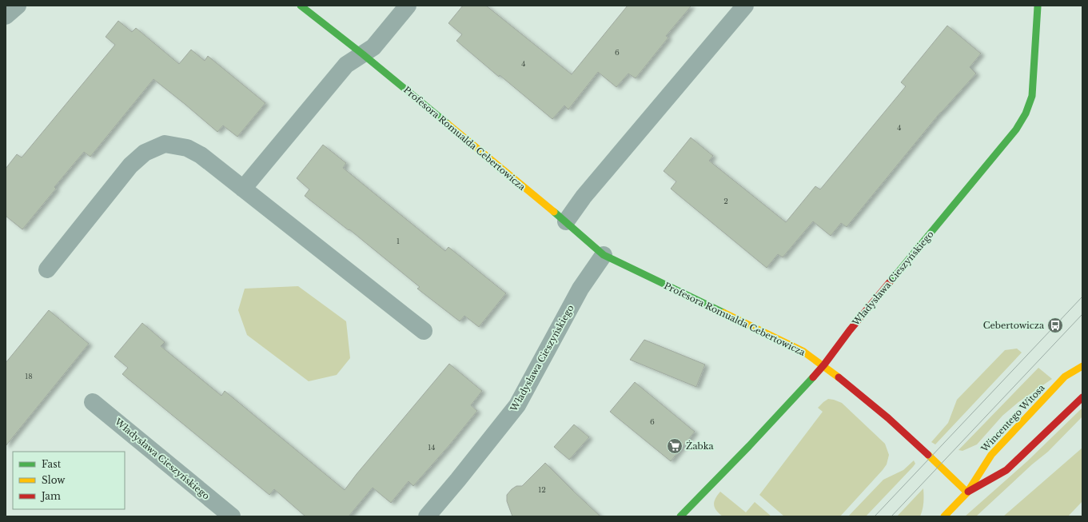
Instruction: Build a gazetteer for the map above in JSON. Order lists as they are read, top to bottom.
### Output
{
  "streets": {
    "street": ["Profesora Romualda Cebertowicza", "Władysława Cieszyńskiego", "Wincentego Witosa"]
  },
  "crossings": [
    ["Profesora Romualda Cebertowicza", "Władysława Cieszyńskiego"],
    ["Profesora Romualda Cebertowicza", "Wincentego Witosa"]
  ],
  "places": {
    "bus stop": ["Cebertowicza"],
    "supermarket": ["Żabka"]
  },
  "house_numbers": [
    "6",
    "4",
    "4",
    "2",
    "1",
    "18",
    "6",
    "14",
    "12"
  ],
  "legend": ["Fast", "Slow", "Jam"]
}
